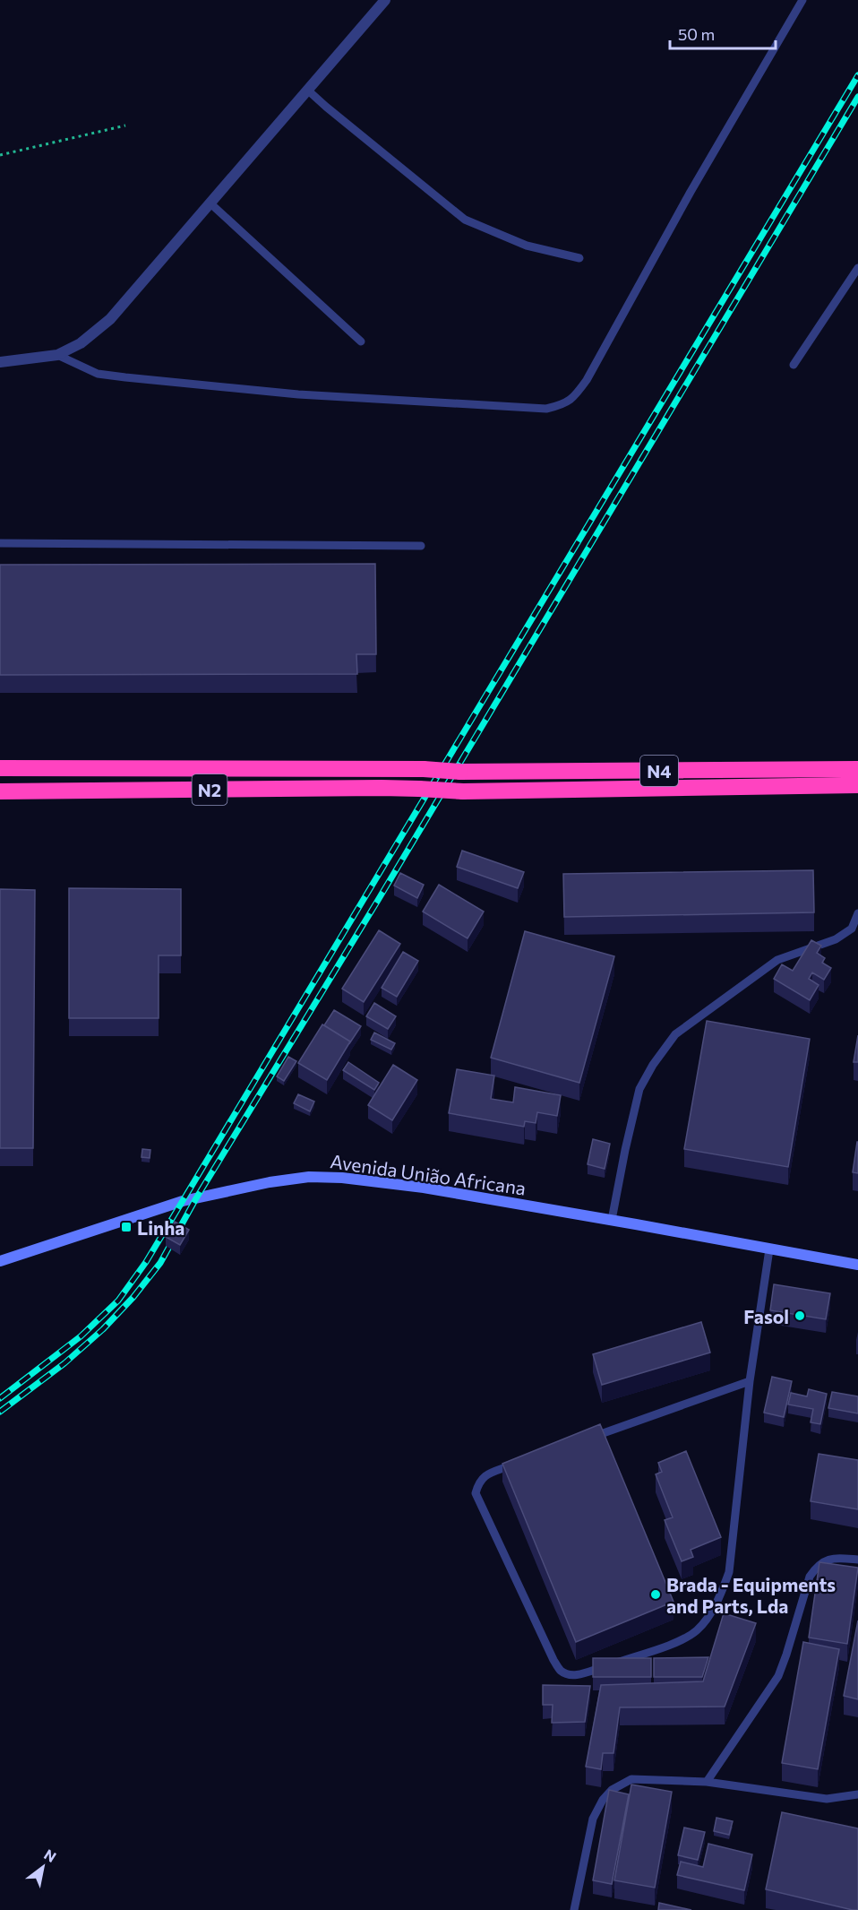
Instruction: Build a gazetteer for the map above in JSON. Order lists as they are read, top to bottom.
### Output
{
  "streets": {
    "highway": ["N4", "N2"],
    "main road": ["Avenida União Africana"]
  },
  "crossings": [
    ["N4", "N2"]
  ],
  "places": {
    "transit": ["Linha"],
    "other": ["Fasol", "Brada - Equipments and Parts, Lda"]
  },
  "scale_bar": "50 m",
  "north": "top right"
}
